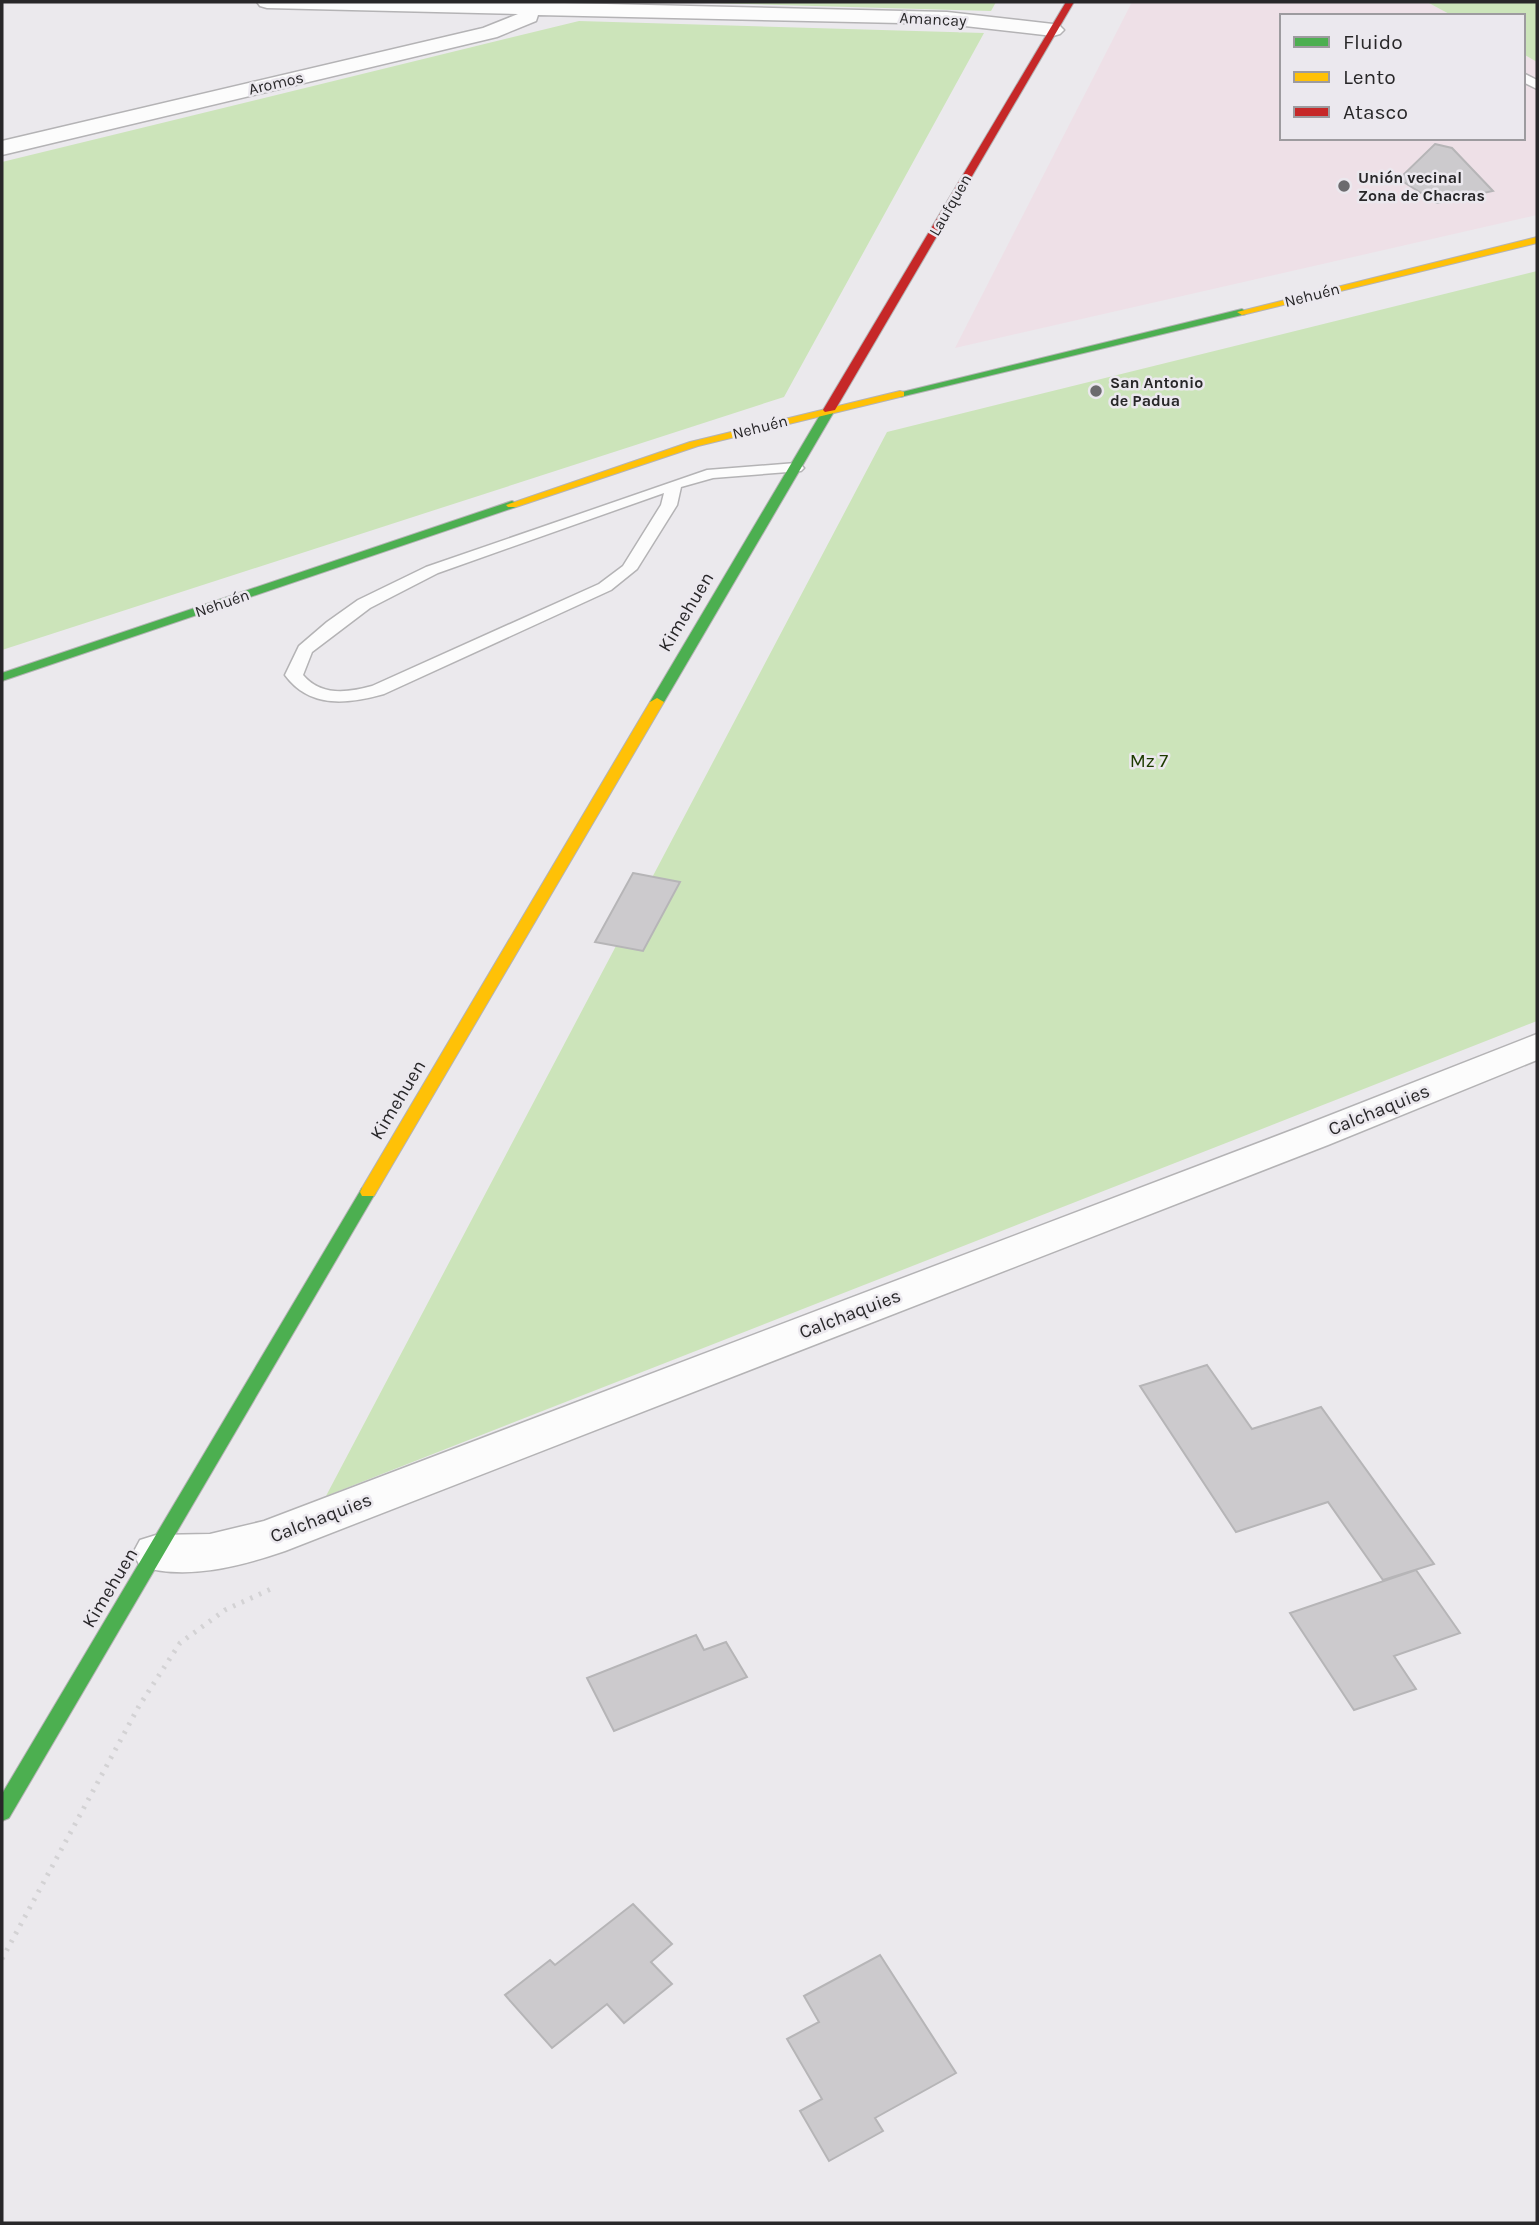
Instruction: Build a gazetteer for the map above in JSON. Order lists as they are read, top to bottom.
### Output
{
  "streets": {
    "street": [
      "Amancay",
      "Aromos",
      "Laufquen",
      "Nehuén",
      "Kimehuen",
      "Calchaquies"
    ]
  },
  "crossings": [
    ["Amancay", "Aromos"],
    ["Amancay", "Laufquen"],
    ["Laufquen", "Nehuén"],
    ["Laufquen", "Kimehuen"],
    ["Nehuén", "Kimehuen"],
    ["Kimehuen", "Calchaquies"]
  ],
  "parks": ["Mz 7"],
  "places": ["Unión vecinal Zona de Chacras", "San Antonio de Padua"],
  "legend": ["Fluido", "Lento", "Atasco"]
}
